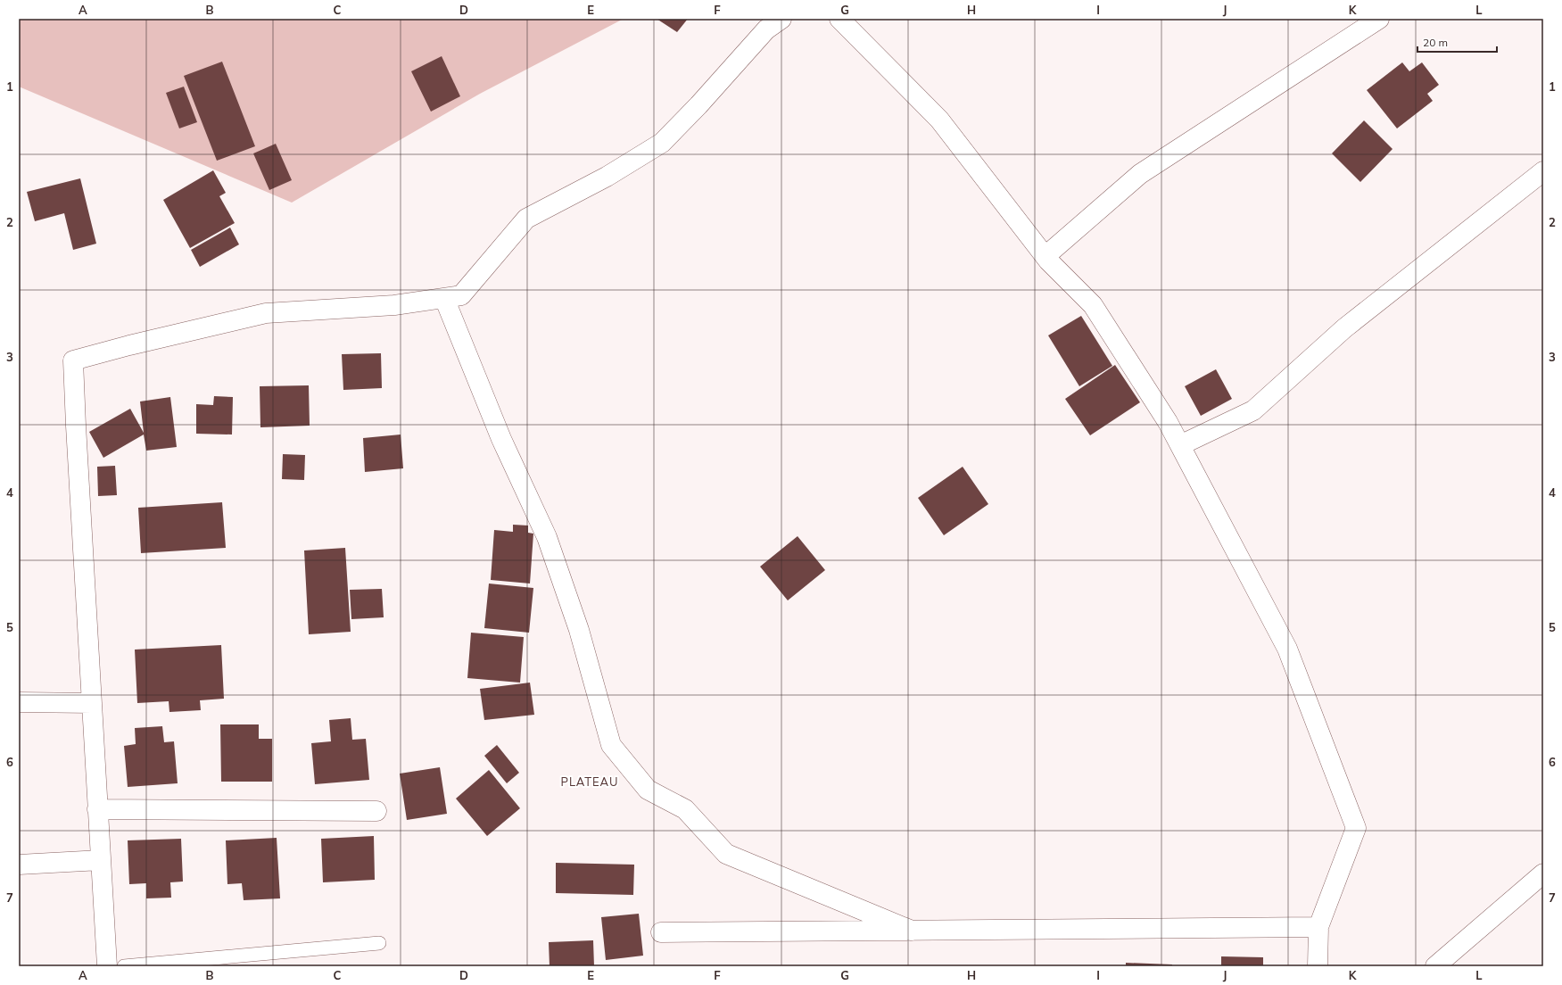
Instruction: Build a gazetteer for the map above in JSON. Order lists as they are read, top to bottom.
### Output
{
  "districts": ["PLATEAU"],
  "scale_bar": "20 m",
  "grid": {
    "columns": [
      "A",
      "B",
      "C",
      "D",
      "E",
      "F",
      "G",
      "H",
      "I",
      "J",
      "K",
      "L"
    ],
    "rows": [
      "1",
      "2",
      "3",
      "4",
      "5",
      "6",
      "7"
    ]
  }
}
